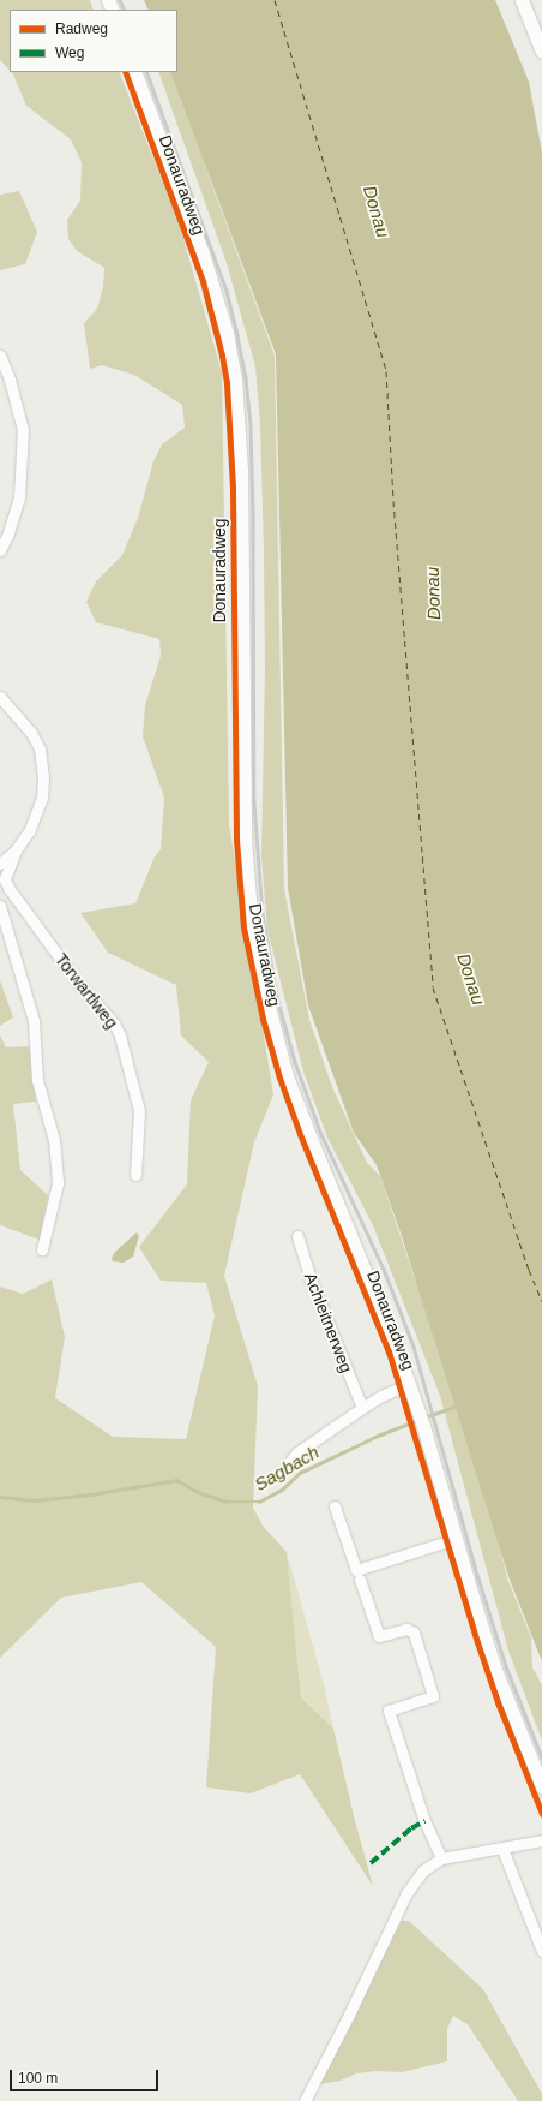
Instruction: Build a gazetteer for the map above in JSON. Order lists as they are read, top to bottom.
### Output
{
  "streets": {
    "street": ["Torwartlweg", "Achleitnerweg"],
    "cycle path": ["Donauradweg"]
  },
  "water": ["Donau", "Sagbach"],
  "legend": ["Radweg", "Weg"],
  "scale_bar": "100 m"
}
